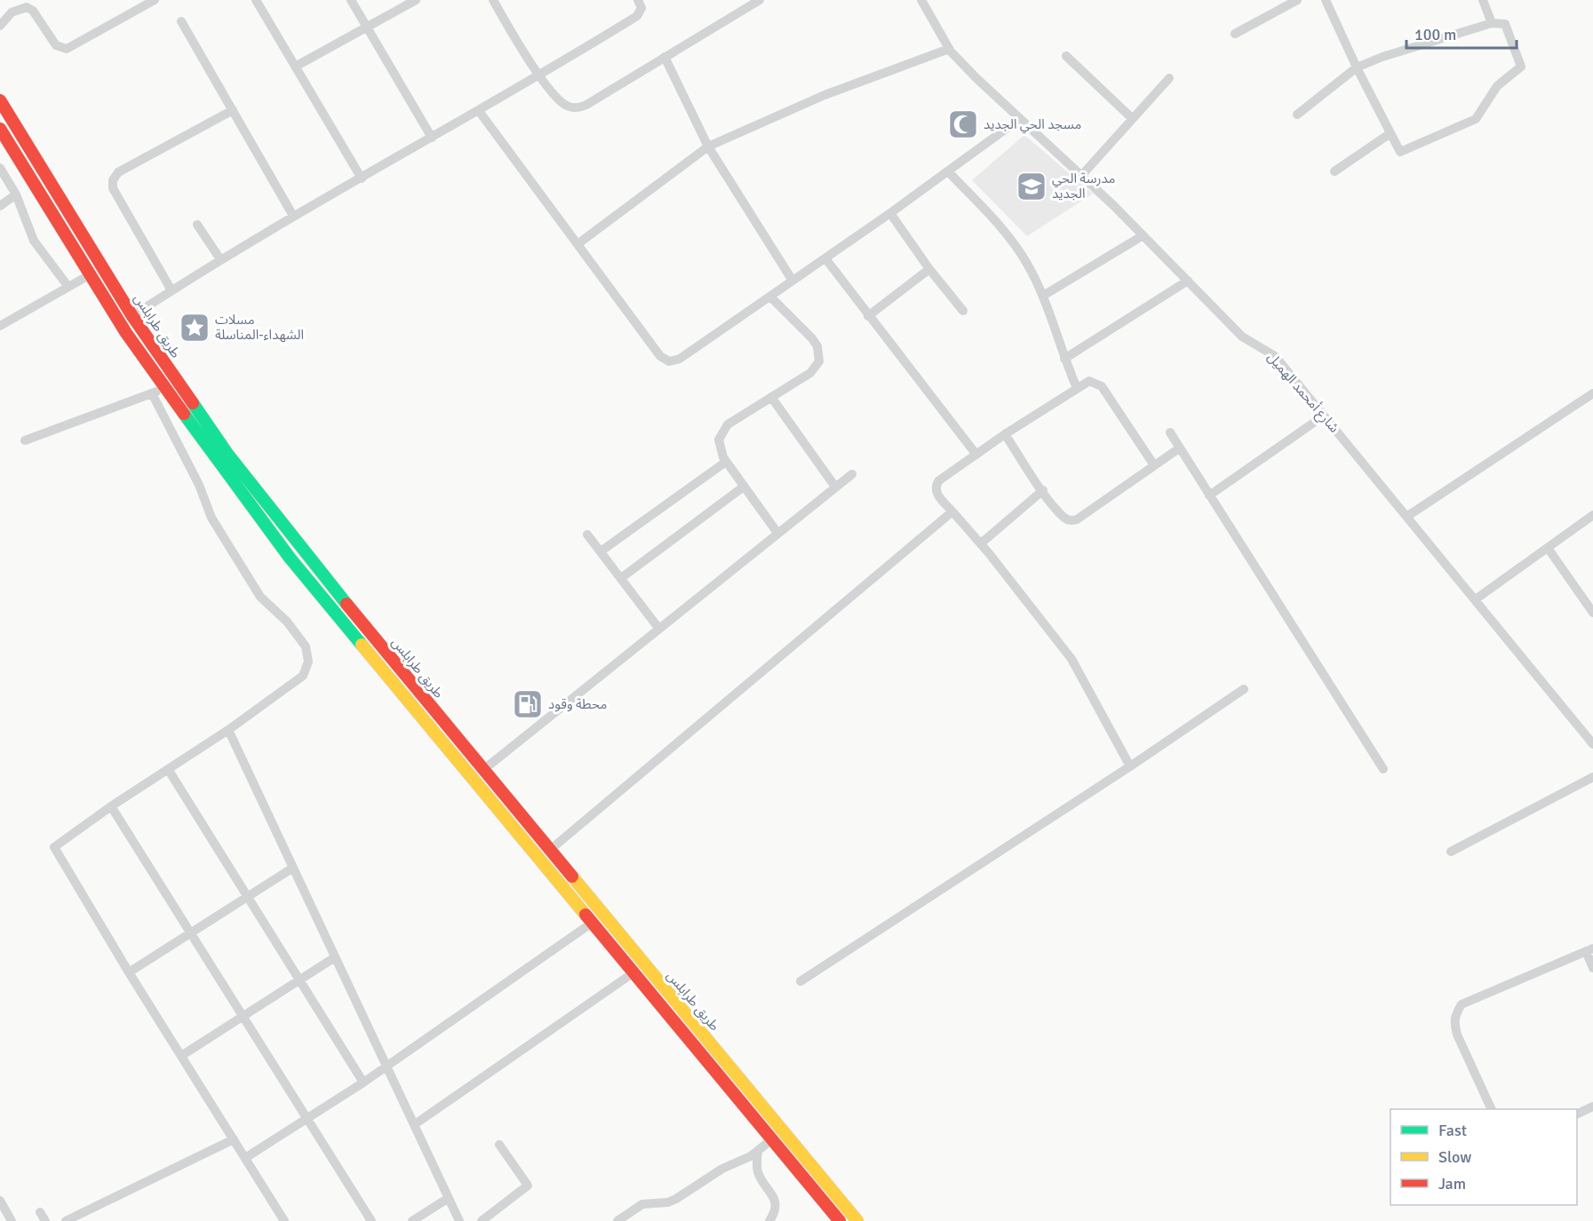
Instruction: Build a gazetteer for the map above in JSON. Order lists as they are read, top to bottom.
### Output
{
  "streets": {
    "highway": ["طريق طرابلس"],
    "street": ["شارع أمحمد الهميل"]
  },
  "places": {
    "mosque": ["مسجد الحي الجديد"],
    "school or university": ["مدرسة الحي الجديد"],
    "place": ["مسلات الشهداء-المناسلة"],
    "fuel station": ["محطة وقود"]
  },
  "legend": ["Fast", "Slow", "Jam"],
  "scale_bar": "100 m"
}
